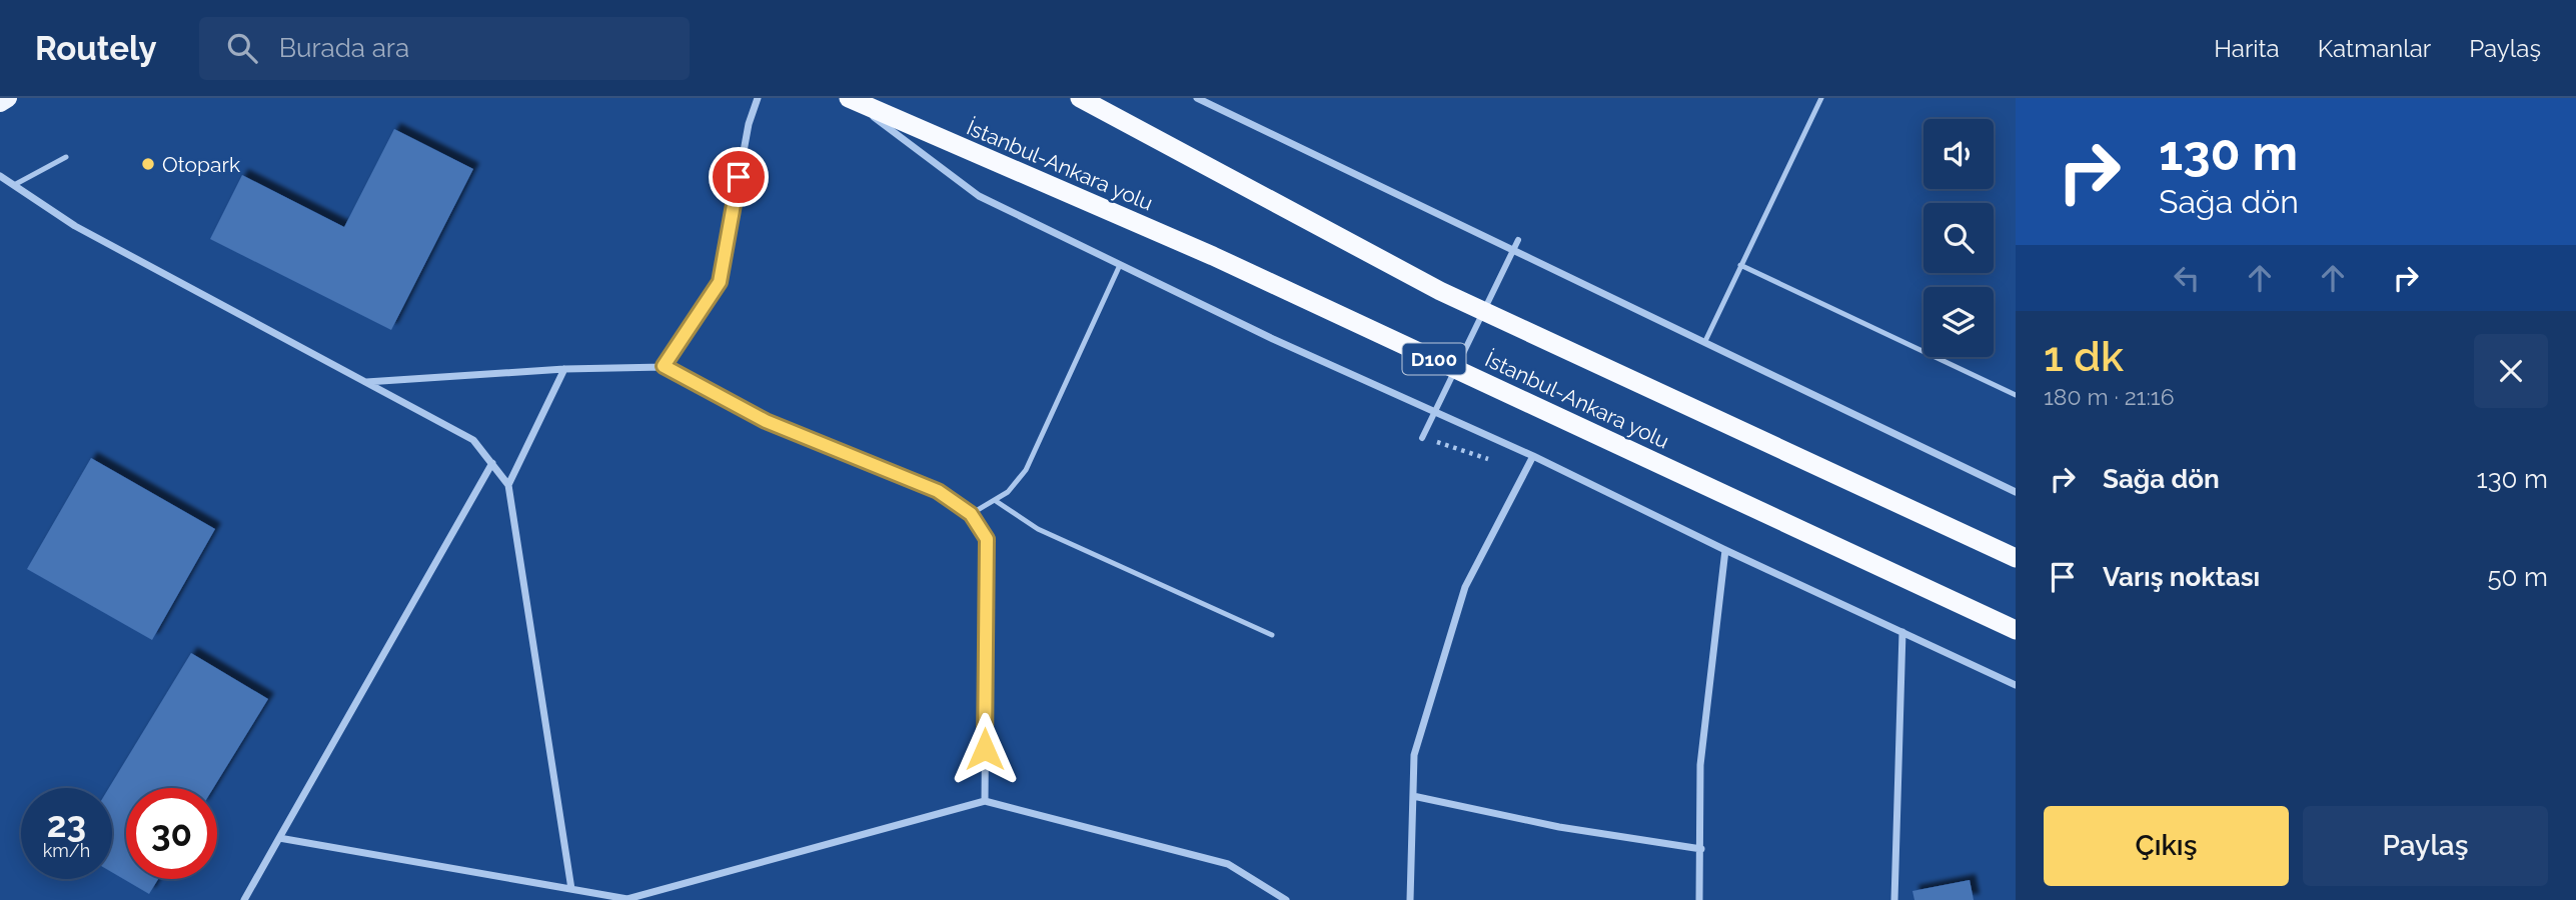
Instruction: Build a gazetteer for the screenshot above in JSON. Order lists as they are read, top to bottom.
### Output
{
  "streets": {
    "highway": ["İstanbul-Ankara yolu", "D100"]
  },
  "places": ["Otopark"],
  "page": {
    "header": "Routely",
    "search": "Burada ara",
    "nav": ["Harita", "Katmanlar", "Paylaş"],
    "turn": ["130 m", "Sağa dön"],
    "heading": ["1 dk", "180 m · 21:16"],
    "list": [
      {
        "name": "Sağa dön",
        "value": "130 m"
      },
      {
        "name": "Varış noktası",
        "value": "50 m"
      }
    ],
    "speed": "23 km/h",
    "limit": "30",
    "buttons": ["Çıkış", "Paylaş"]
  }
}
